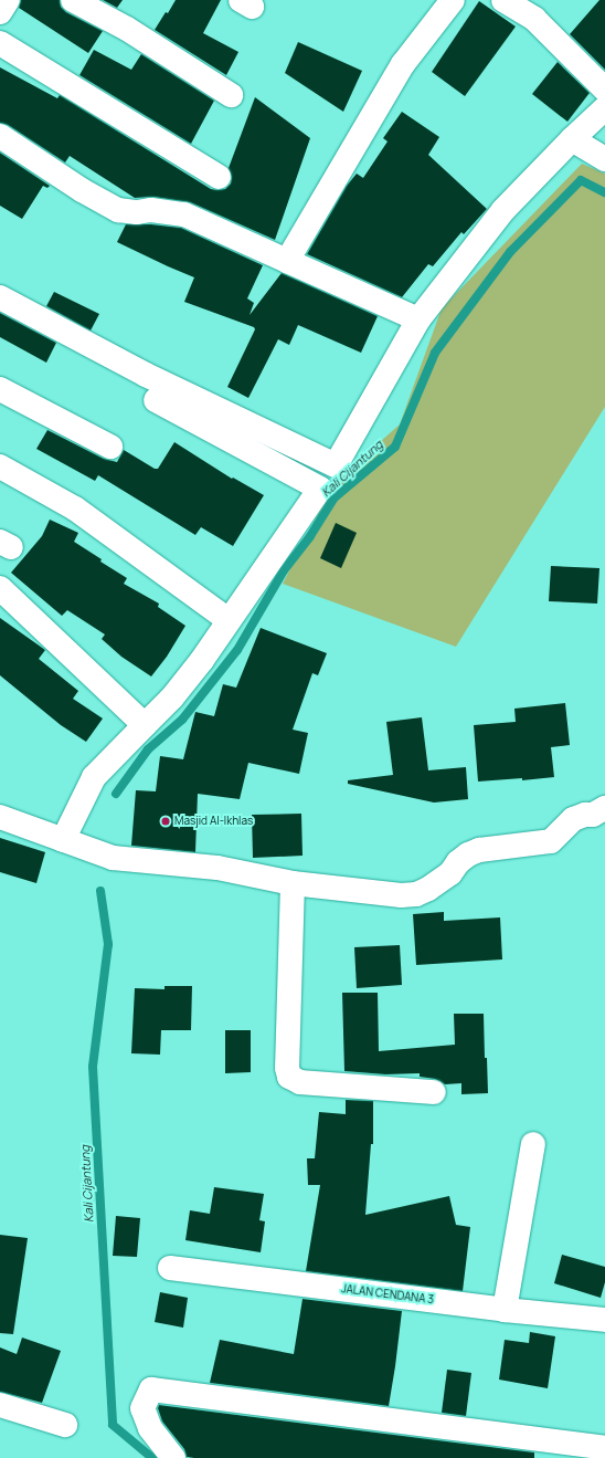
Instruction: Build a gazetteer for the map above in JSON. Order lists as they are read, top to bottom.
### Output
{
  "streets": {
    "street": ["JALAN CENDANA 3"]
  },
  "water": ["Kali Cijantung"],
  "places": ["Masjid Al-Ikhlas"]
}
